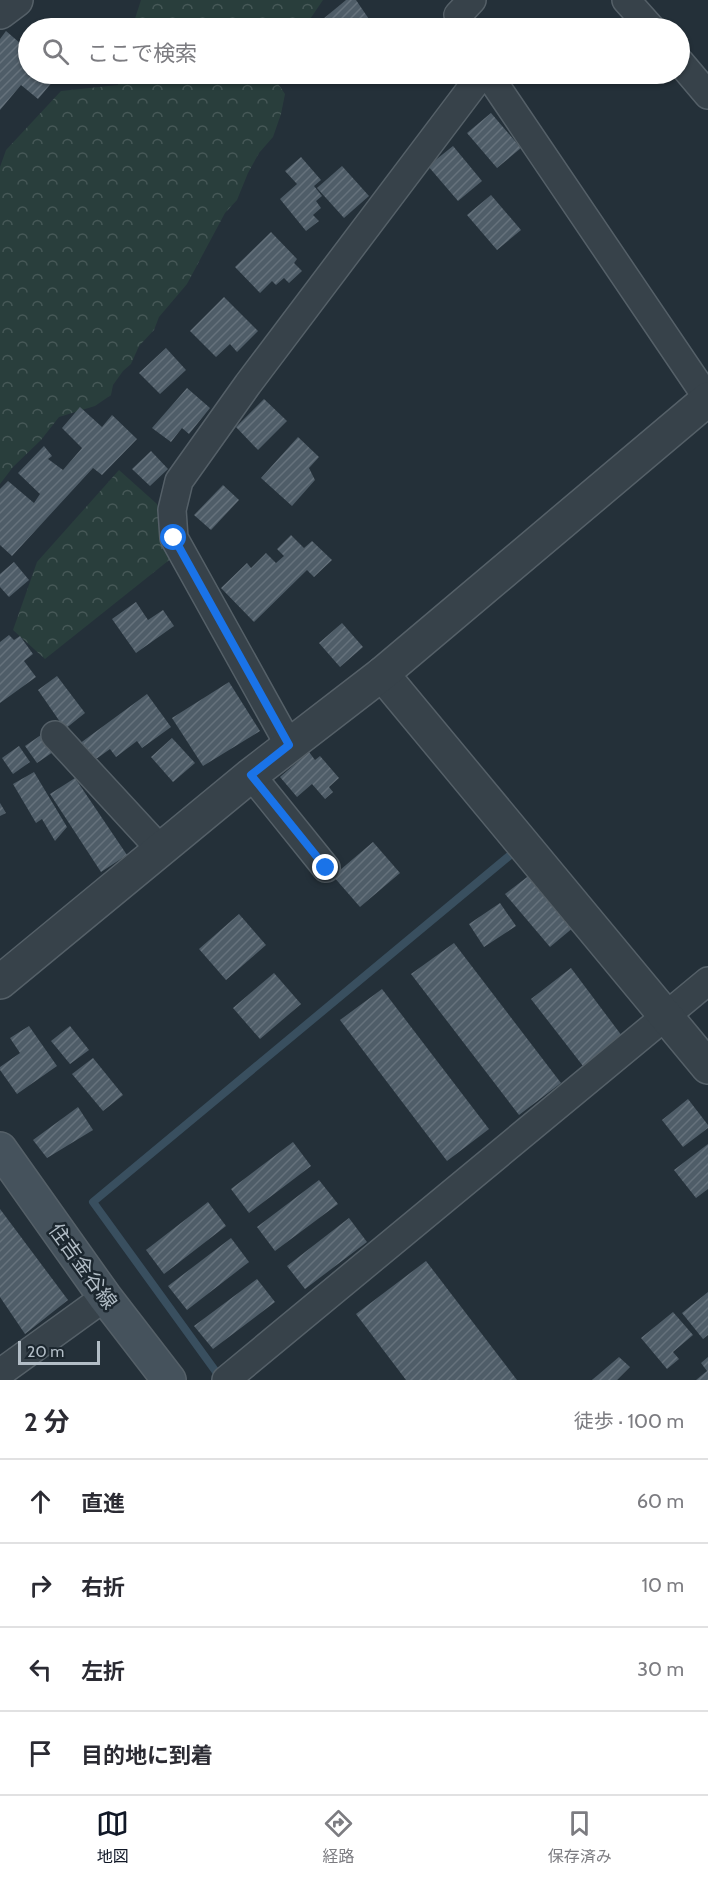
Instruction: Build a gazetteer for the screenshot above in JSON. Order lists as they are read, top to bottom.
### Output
{
  "streets": {
    "main road": ["住吉金谷線"]
  },
  "scale_bar": "20 m",
  "page": {
    "search": "ここで検索",
    "scale": "20 m",
    "heading": ["2 分", "徒歩 · 100 m"],
    "list": [
      ["直進", "60 m"],
      ["右折", "10 m"],
      ["左折", "30 m"],
      "目的地に到着"
    ],
    "nav": ["地図", "経路", "保存済み"]
  }
}
